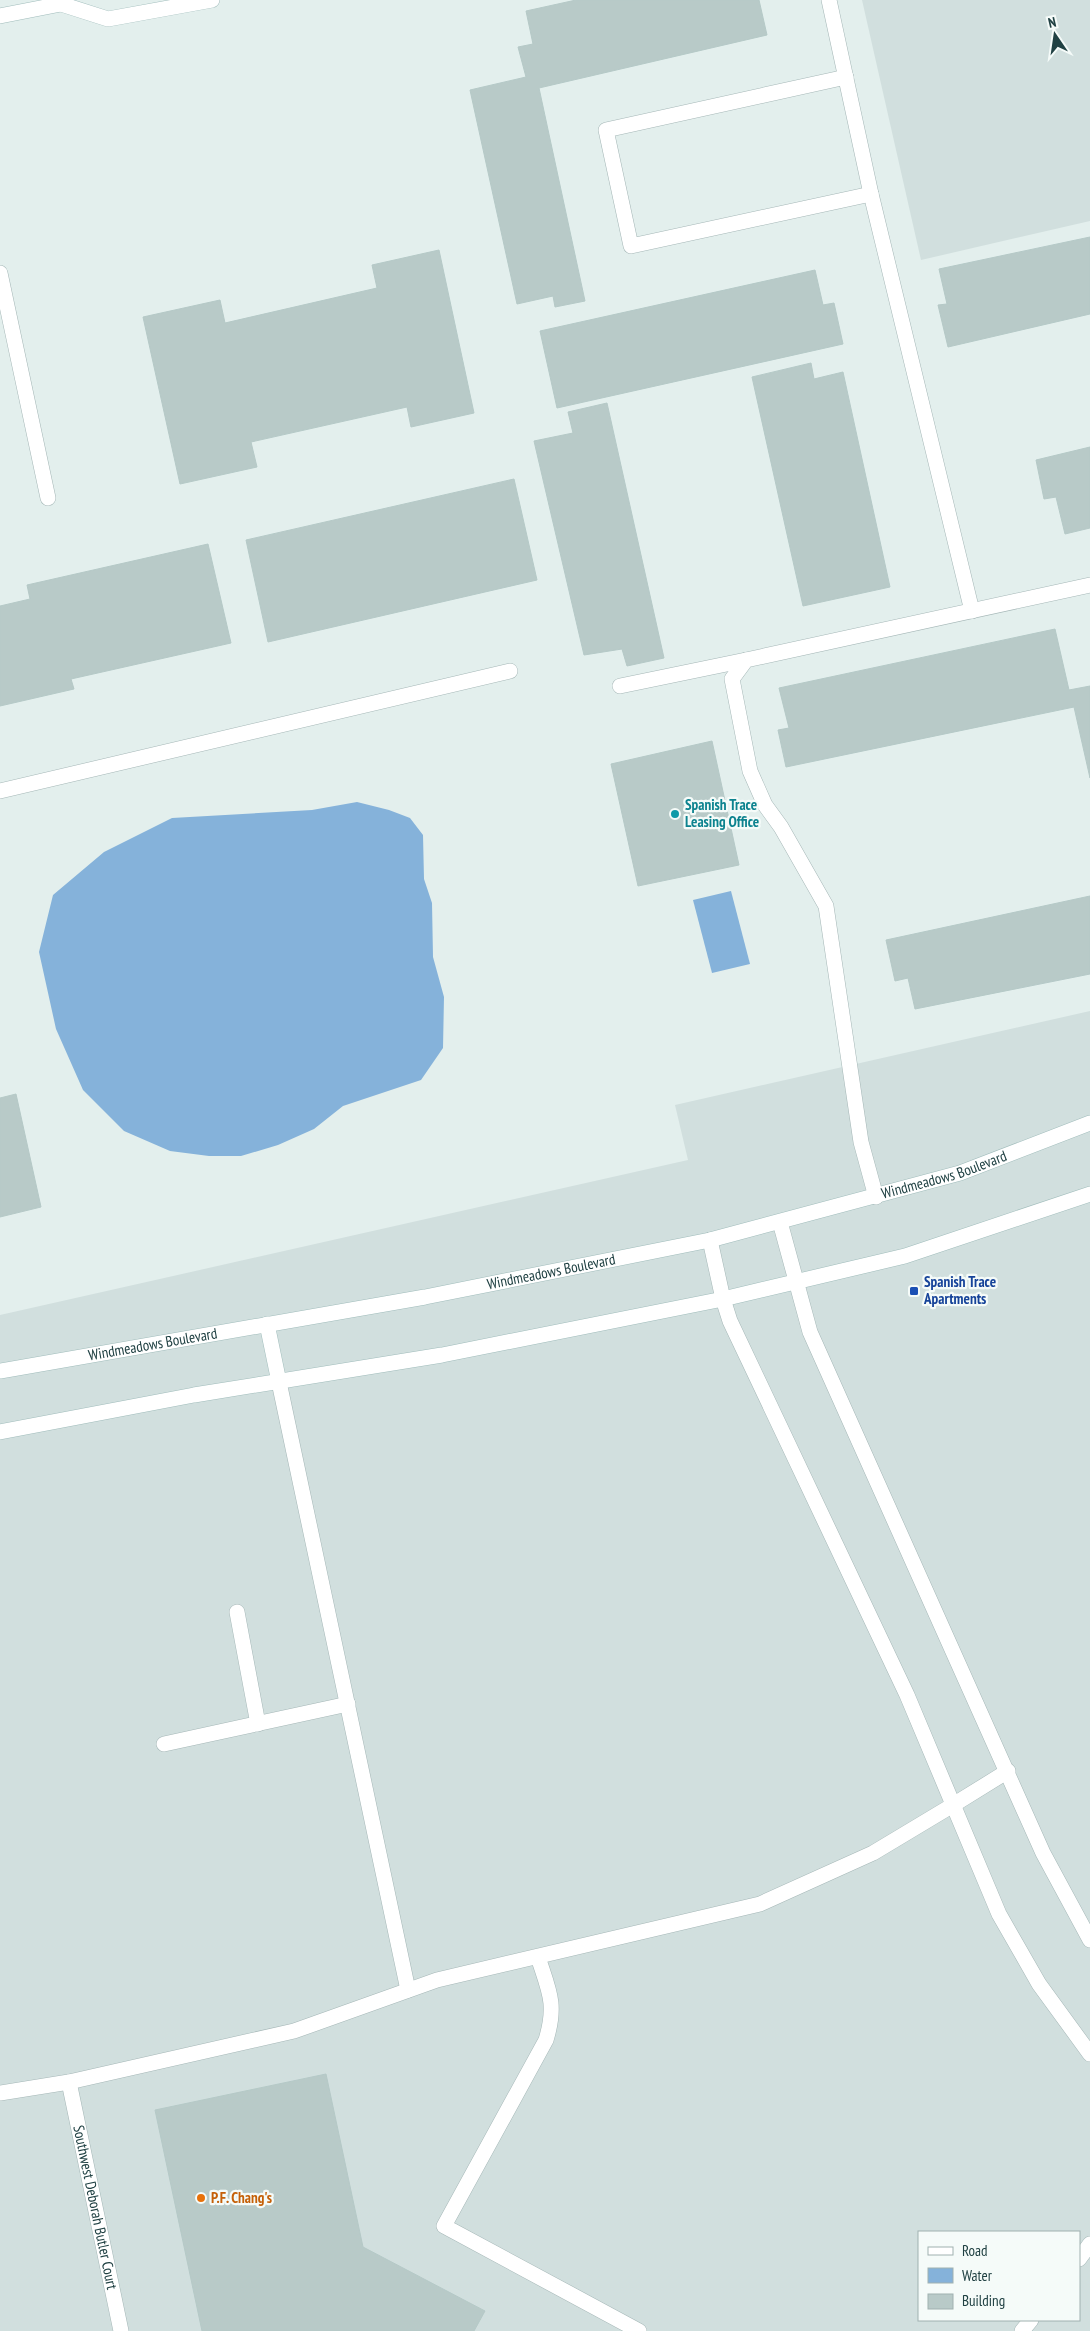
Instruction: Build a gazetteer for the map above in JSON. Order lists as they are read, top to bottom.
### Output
{
  "streets": {
    "street": ["Windmeadows Boulevard", "Southwest Deborah Butler Court"]
  },
  "places": {
    "other": ["Spanish Trace Leasing Office", "P.F. Chang's"],
    "transit": ["Spanish Trace Apartments"]
  },
  "legend": ["Road", "Water", "Building"],
  "north": "top"
}
